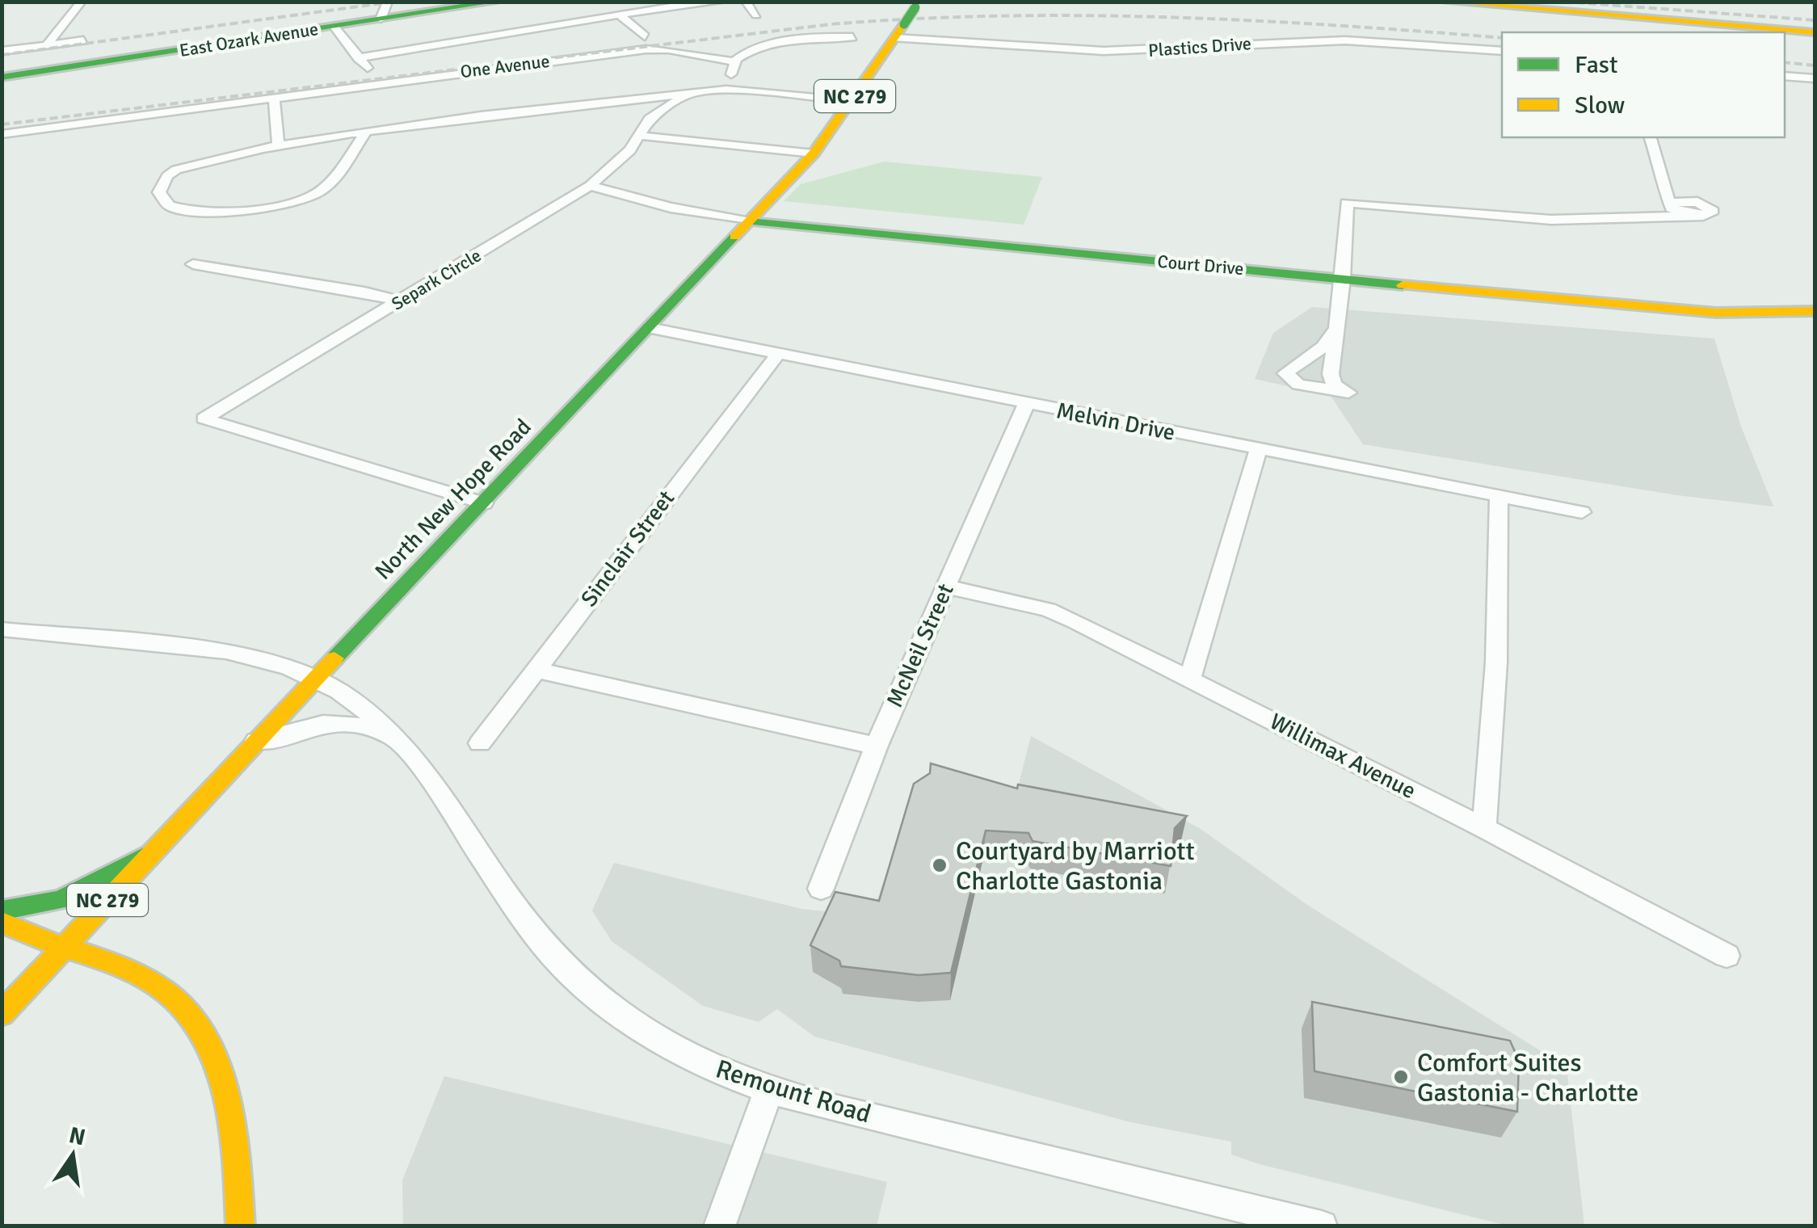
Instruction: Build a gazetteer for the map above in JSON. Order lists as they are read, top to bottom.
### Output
{
  "streets": {
    "main road": [
      "East Ozark Avenue",
      "NC 279",
      "Court Drive",
      "North New Hope Road"
    ],
    "street": [
      "Plastics Drive",
      "One Avenue",
      "Separk Circle",
      "Melvin Drive",
      "Sinclair Street",
      "McNeil Street",
      "Willimax Avenue",
      "Remount Road"
    ]
  },
  "crossings": [
    ["Plastics Drive", "North New Hope Road"],
    ["Court Drive", "Separk Circle"],
    ["Court Drive", "North New Hope Road"],
    ["Separk Circle", "North New Hope Road"],
    ["Melvin Drive", "North New Hope Road"],
    ["Melvin Drive", "Sinclair Street"],
    ["Melvin Drive", "McNeil Street"],
    ["North New Hope Road", "Remount Road"],
    ["McNeil Street", "Willimax Avenue"]
  ],
  "places": ["Courtyard by Marriott Charlotte Gastonia", "Comfort Suites Gastonia - Charlotte"],
  "legend": ["Fast", "Slow"],
  "north": "top"
}
